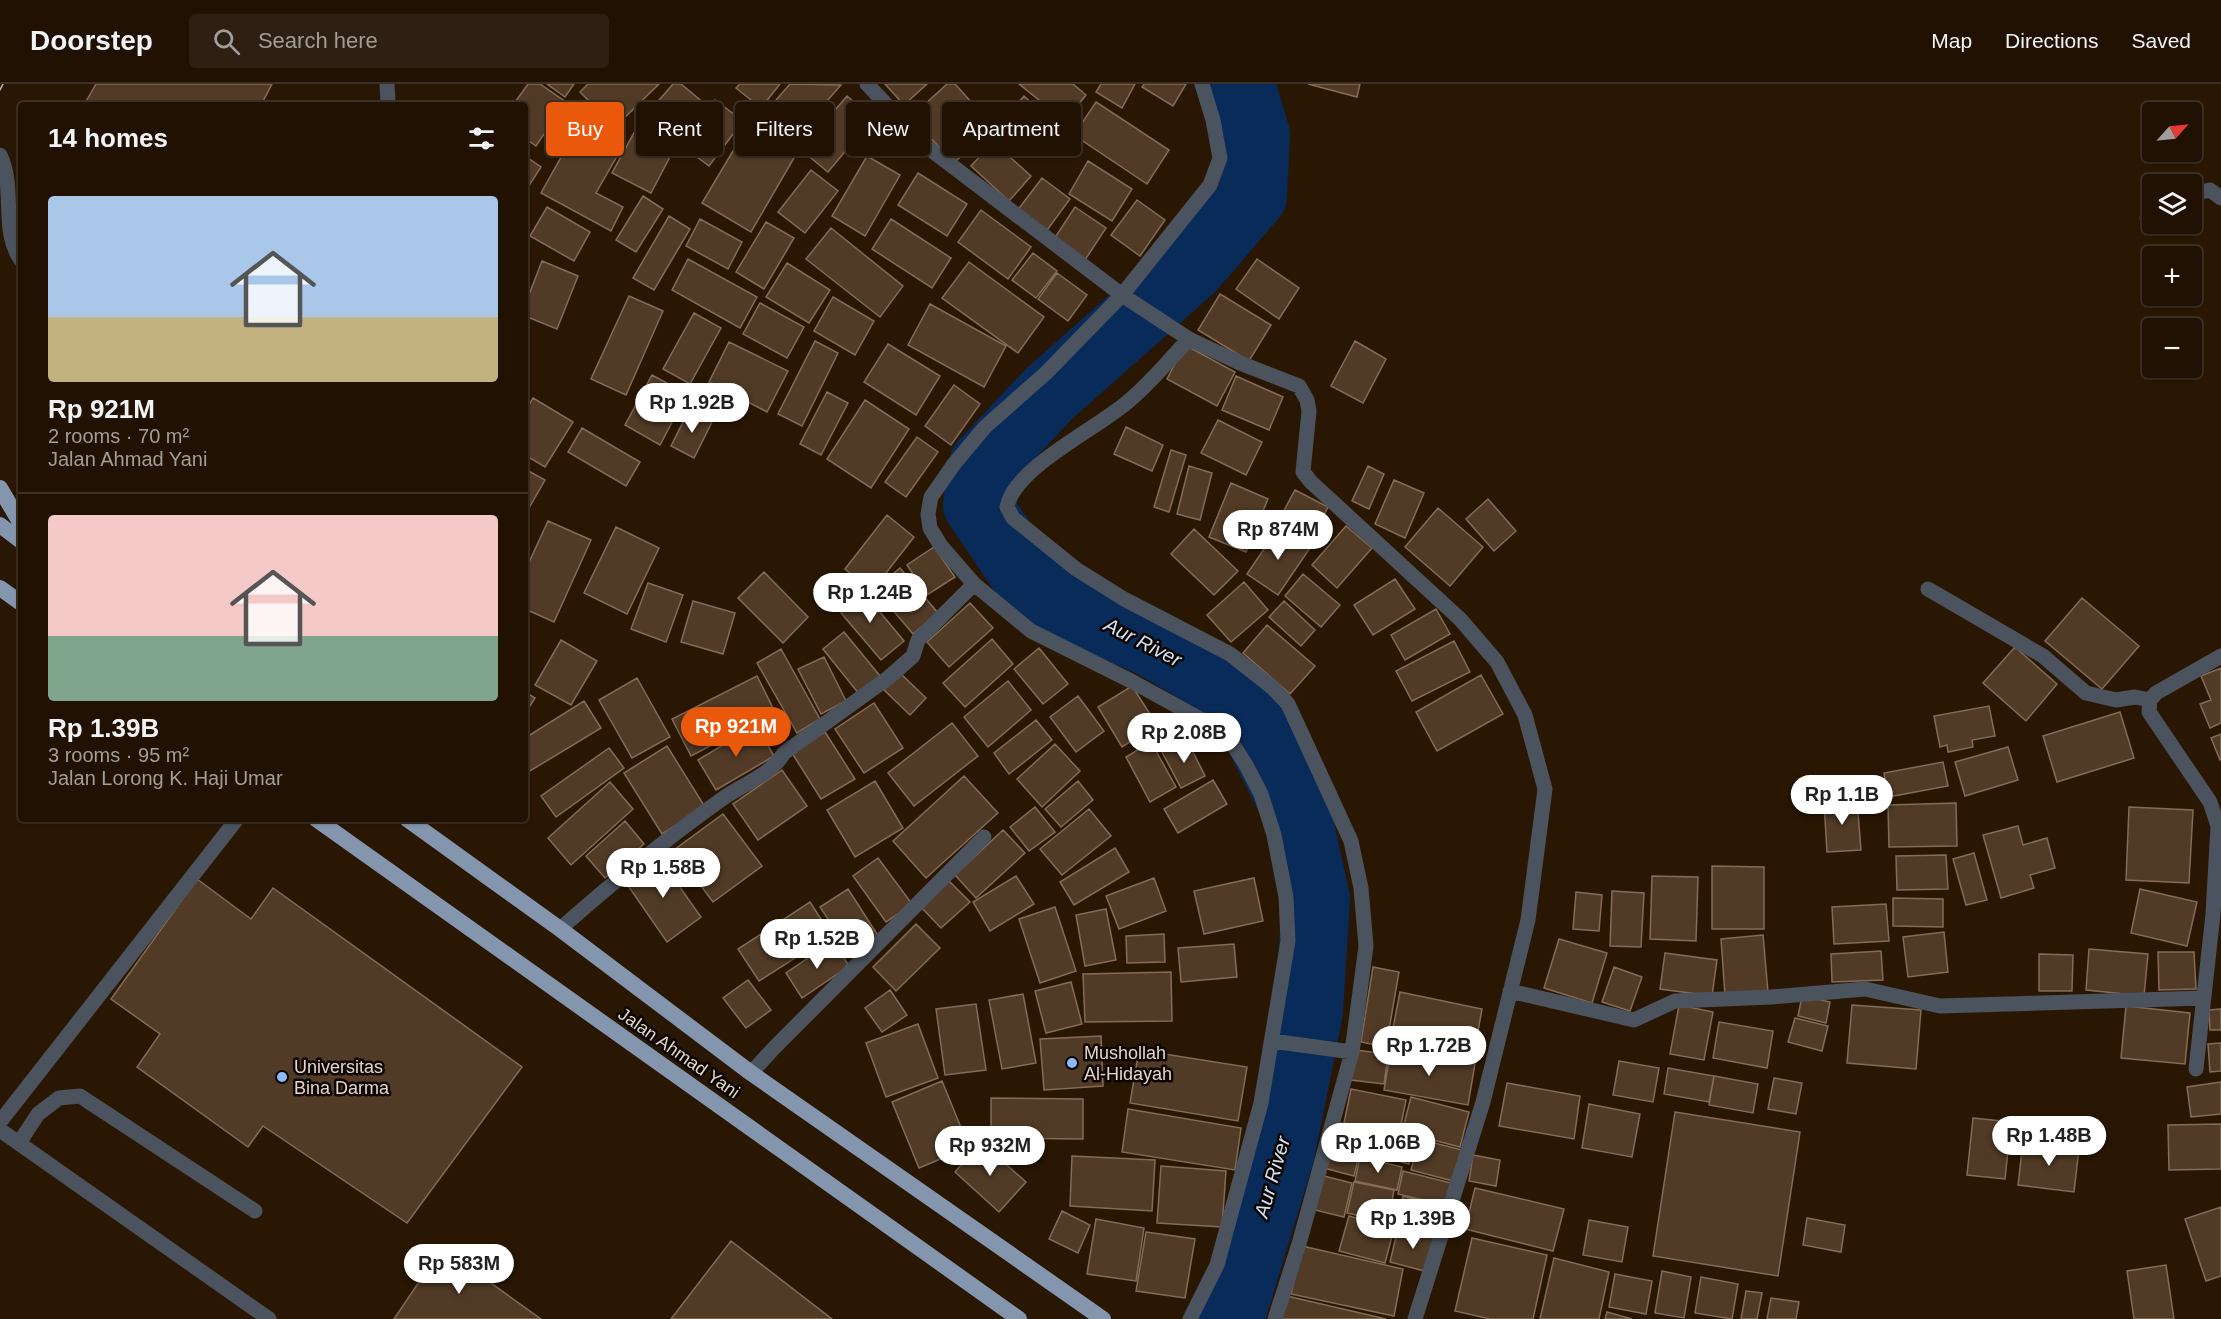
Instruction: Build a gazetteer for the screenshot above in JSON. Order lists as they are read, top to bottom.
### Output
{
  "streets": {
    "highway": ["Jalan Ahmad Yani"]
  },
  "water": ["Aur River"],
  "places": ["Mushollah Al-Hidayah", "Universitas Bina Darma"],
  "north": "top right",
  "page": {
    "header": "Doorstep",
    "search": "Search here",
    "nav": ["Map", "Directions", "Saved"],
    "map_buttons": ["+", "−"],
    "chip": [
      "Buy",
      "Rent",
      "Filters",
      "New",
      "Apartment"
    ],
    "heading": "14 homes",
    "list": [
      {
        "name": "Rp 921M",
        "note": "2 rooms · 70 m² · Jalan Ahmad Yani"
      },
      {
        "name": "Rp 1.39B",
        "note": "3 rooms · 95 m² · Jalan Lorong K. Haji Umar"
      }
    ],
    "price": [
      "Rp 1.92B",
      "Rp 874M",
      "Rp 1.24B",
      "Rp 921M",
      "Rp 2.08B",
      "Rp 1.1B",
      "Rp 1.58B",
      "Rp 1.52B",
      "Rp 1.72B",
      "Rp 1.48B",
      "Rp 1.06B",
      "Rp 932M",
      "Rp 1.39B",
      "Rp 583M"
    ]
  }
}
